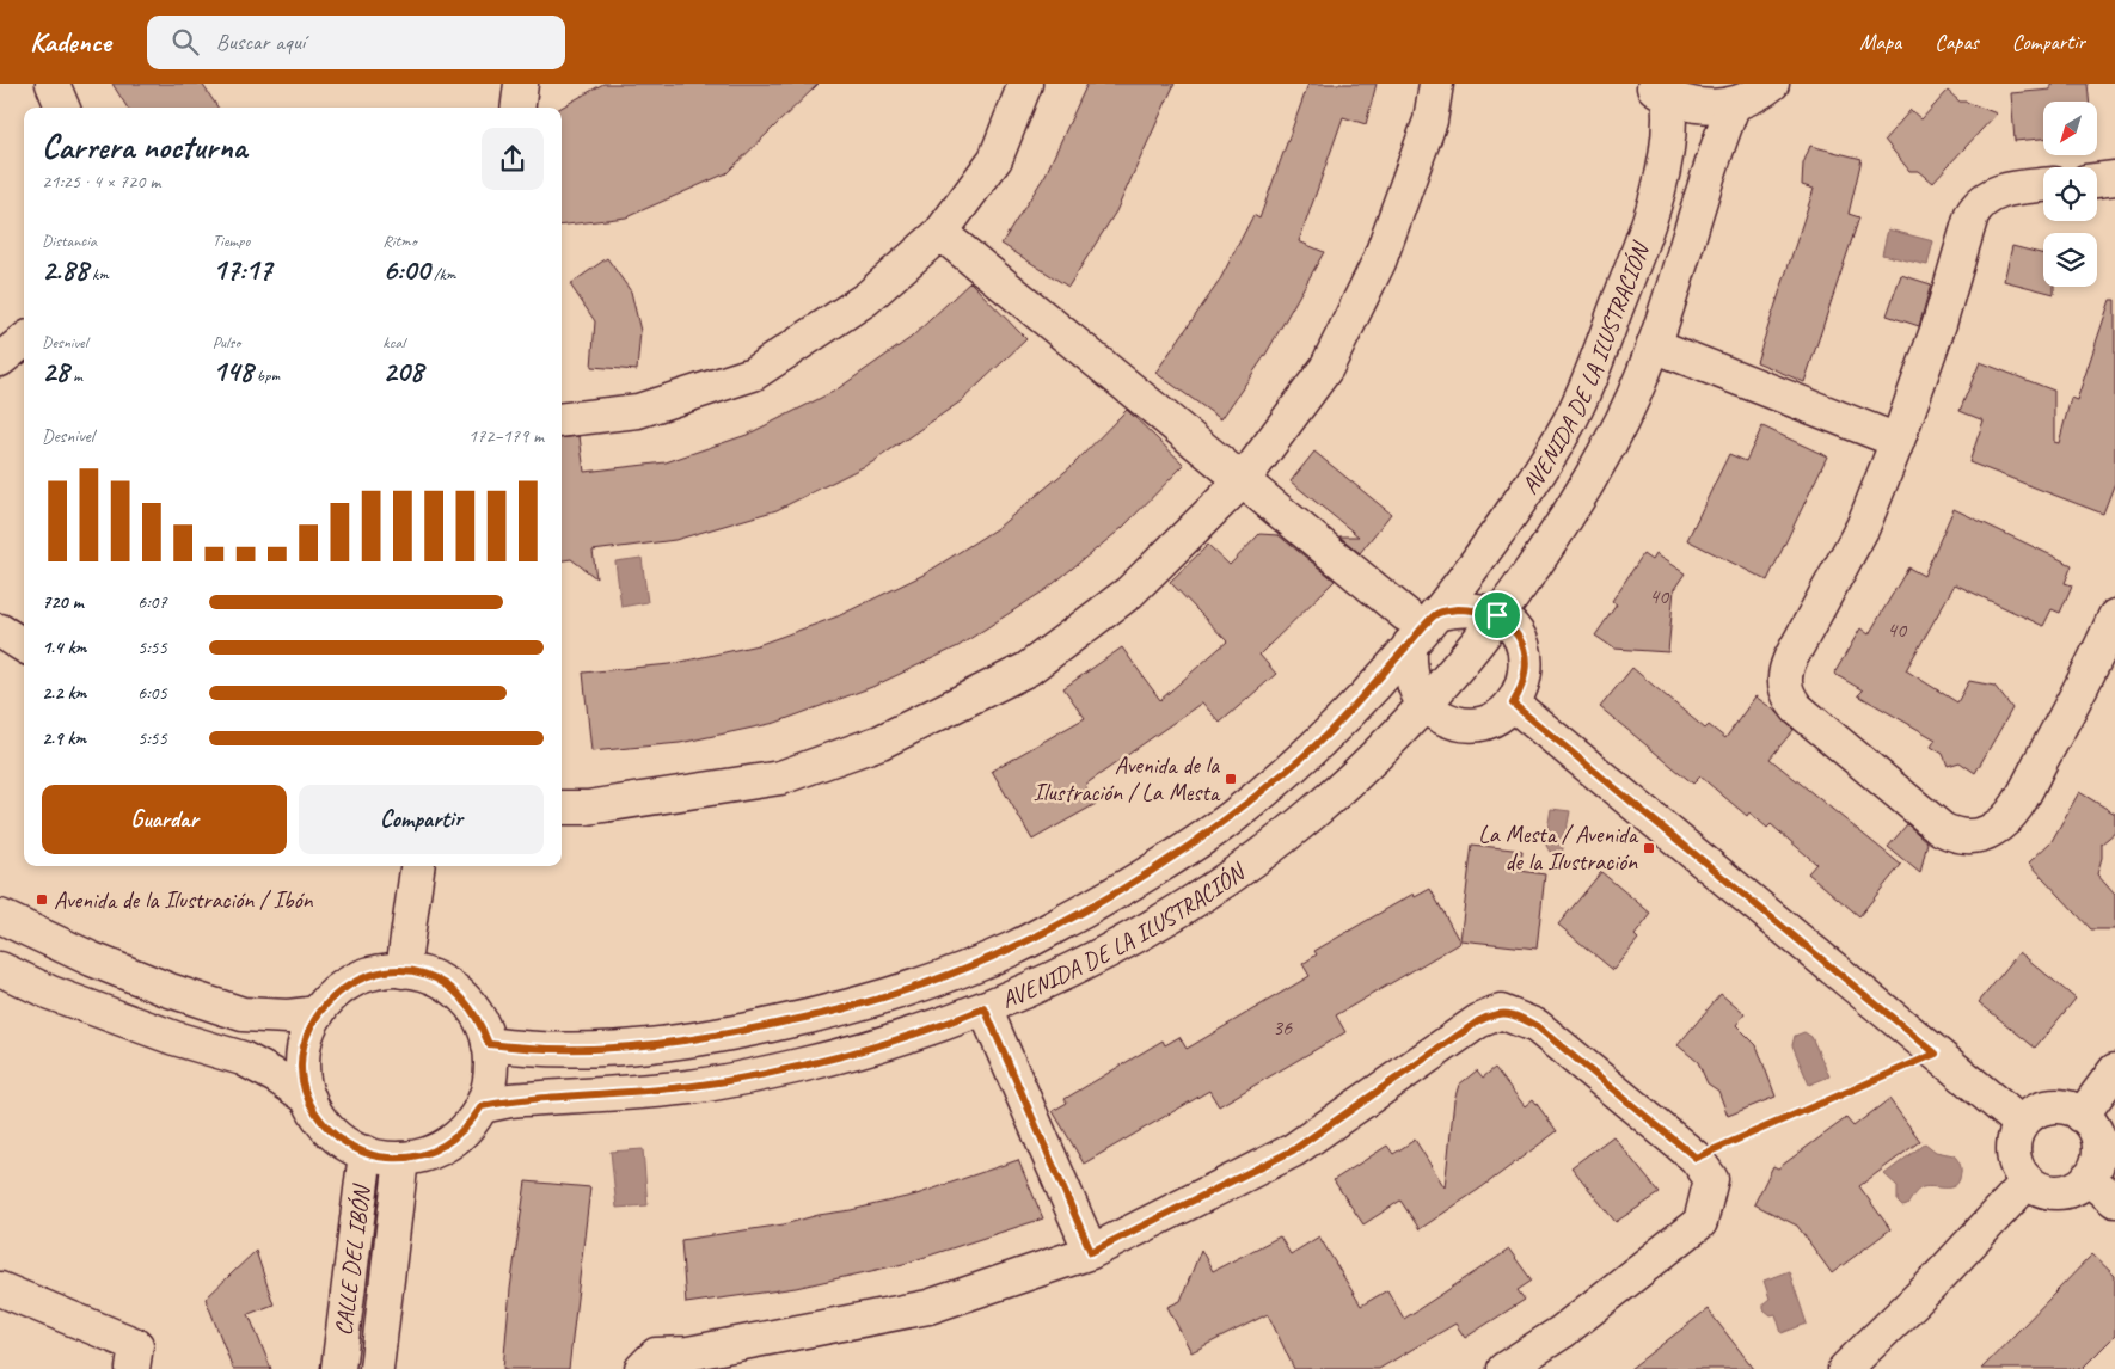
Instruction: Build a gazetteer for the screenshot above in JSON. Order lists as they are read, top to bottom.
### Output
{
  "streets": {
    "street": ["AVENIDA DE LA ILUSTRACIÓN", "CALLE DEL IBÓN"]
  },
  "crossings": [
    ["AVENIDA DE LA ILUSTRACIÓN", "CALLE DEL IBÓN"]
  ],
  "places": {
    "transit": ["Avenida de la Ilustración / La Mesta", "La Mesta / Avenida de la Ilustración", "Avenida de la Ilustración / Ibón"]
  },
  "house_numbers": ["40", "40", "36"],
  "north": "bottom left",
  "page": {
    "header": "Kadence",
    "search": "Buscar aquí",
    "nav": ["Mapa", "Capas", "Compartir"],
    "heading": ["Carrera nocturna", "21:25 · 4 × 720 m"],
    "stats": [
      ["Distancia", "2.88 km"],
      ["Tiempo", "17:17"],
      ["Ritmo", "6:00 /km"],
      ["Desnivel", "28 m"],
      ["Pulso", "148 bpm"],
      ["kcal", "208"]
    ],
    "chart": ["Desnivel", "172–179 m"],
    "list": [
      {
        "name": "720 m",
        "note": "6:07"
      },
      {
        "name": "1.4 km",
        "note": "5:55"
      },
      {
        "name": "2.2 km",
        "note": "6:05"
      },
      {
        "name": "2.9 km",
        "note": "5:55"
      }
    ],
    "buttons": ["Guardar", "Compartir"]
  }
}
